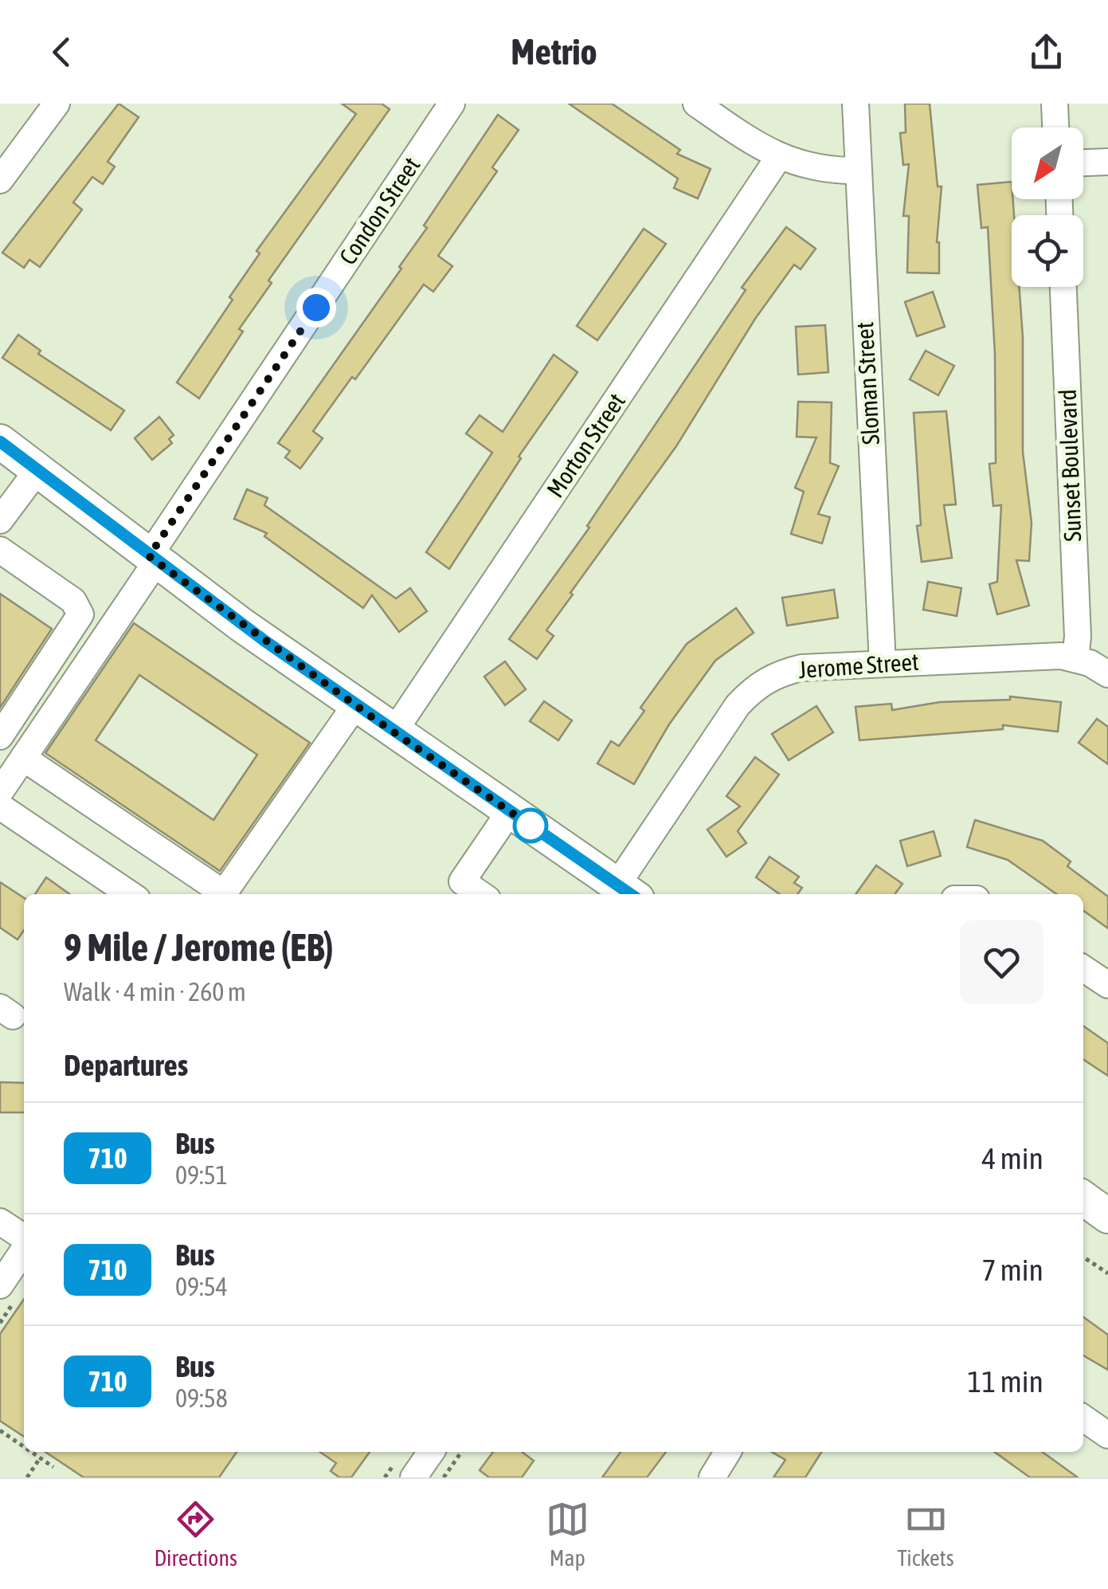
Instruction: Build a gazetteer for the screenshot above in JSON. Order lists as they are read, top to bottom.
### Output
{
  "streets": {
    "street": [
      "Condon Street",
      "Sloman Street",
      "Morton Street",
      "Sunset Boulevard",
      "Jerome Street"
    ]
  },
  "crossings": [
    ["Sloman Street", "Jerome Street"],
    ["Sunset Boulevard", "Jerome Street"]
  ],
  "lines": ["bus line 710"],
  "north": "bottom left",
  "page": {
    "header": "Metrio",
    "heading": [
      ["9 Mile / Jerome (EB)", "Walk · 4 min · 260 m"],
      "Departures"
    ],
    "list": [
      {
        "mark": "710",
        "name": "Bus",
        "note": "09:51",
        "value": "4 min"
      },
      {
        "mark": "710",
        "name": "Bus",
        "note": "09:54",
        "value": "7 min"
      },
      {
        "mark": "710",
        "name": "Bus",
        "note": "09:58",
        "value": "11 min"
      }
    ],
    "tabs": ["Directions", "Map", "Tickets"]
  }
}
